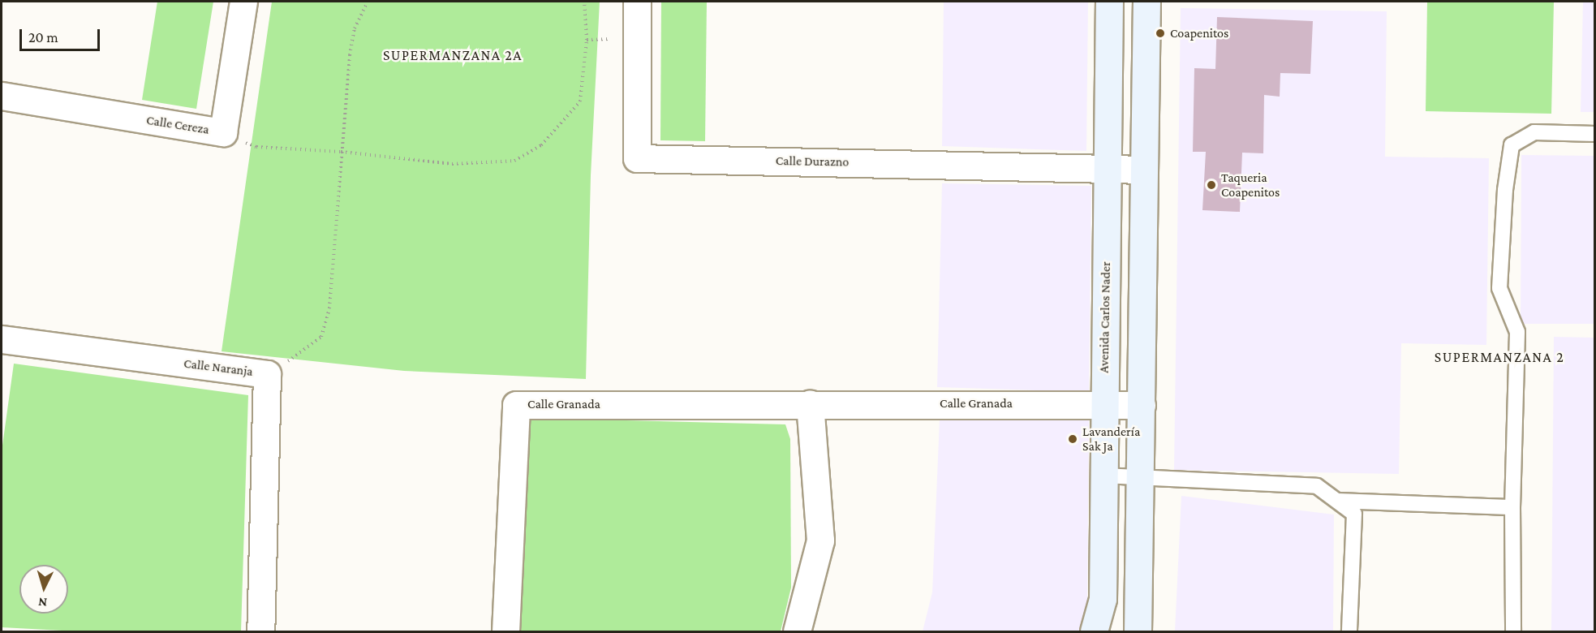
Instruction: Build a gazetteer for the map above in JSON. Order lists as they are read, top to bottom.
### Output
{
  "streets": {
    "street": [
      "Calle Cereza",
      "Calle Durazno",
      "Avenida Carlos Nader",
      "Calle Naranja",
      "Calle Granada"
    ]
  },
  "crossings": [
    ["Calle Durazno", "Avenida Carlos Nader"],
    ["Avenida Carlos Nader", "Calle Granada"]
  ],
  "districts": ["SUPERMANZANA 2A", "SUPERMANZANA 2"],
  "places": ["Coapenitos", "Taqueria Coapenitos", "Lavandería Sak Ja"],
  "scale_bar": "20 m",
  "north": "bottom"
}
